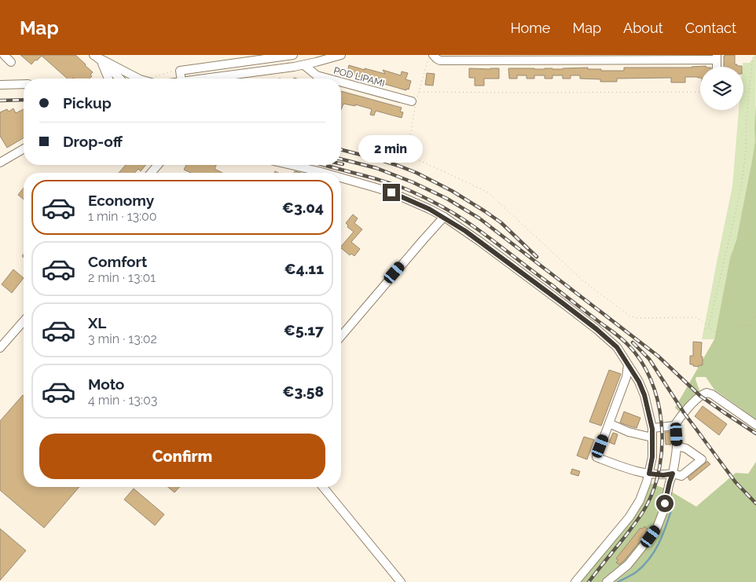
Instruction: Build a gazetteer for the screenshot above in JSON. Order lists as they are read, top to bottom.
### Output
{
  "streets": {
    "street": ["POD LIPAMI"]
  },
  "page": {
    "header": "Map",
    "nav": [
      "Home",
      "Map",
      "About",
      "Contact"
    ],
    "banner": ["Pickup", "Drop-off"],
    "bubble": "2 min",
    "list": [
      {
        "name": "Economy",
        "note": "1 min · 13:00",
        "value": "€3.04"
      },
      {
        "name": "Comfort",
        "note": "2 min · 13:01",
        "value": "€4.11"
      },
      {
        "name": "XL",
        "note": "3 min · 13:02",
        "value": "€5.17"
      },
      {
        "name": "Moto",
        "note": "4 min · 13:03",
        "value": "€3.58"
      }
    ],
    "buttons": "Confirm"
  }
}
